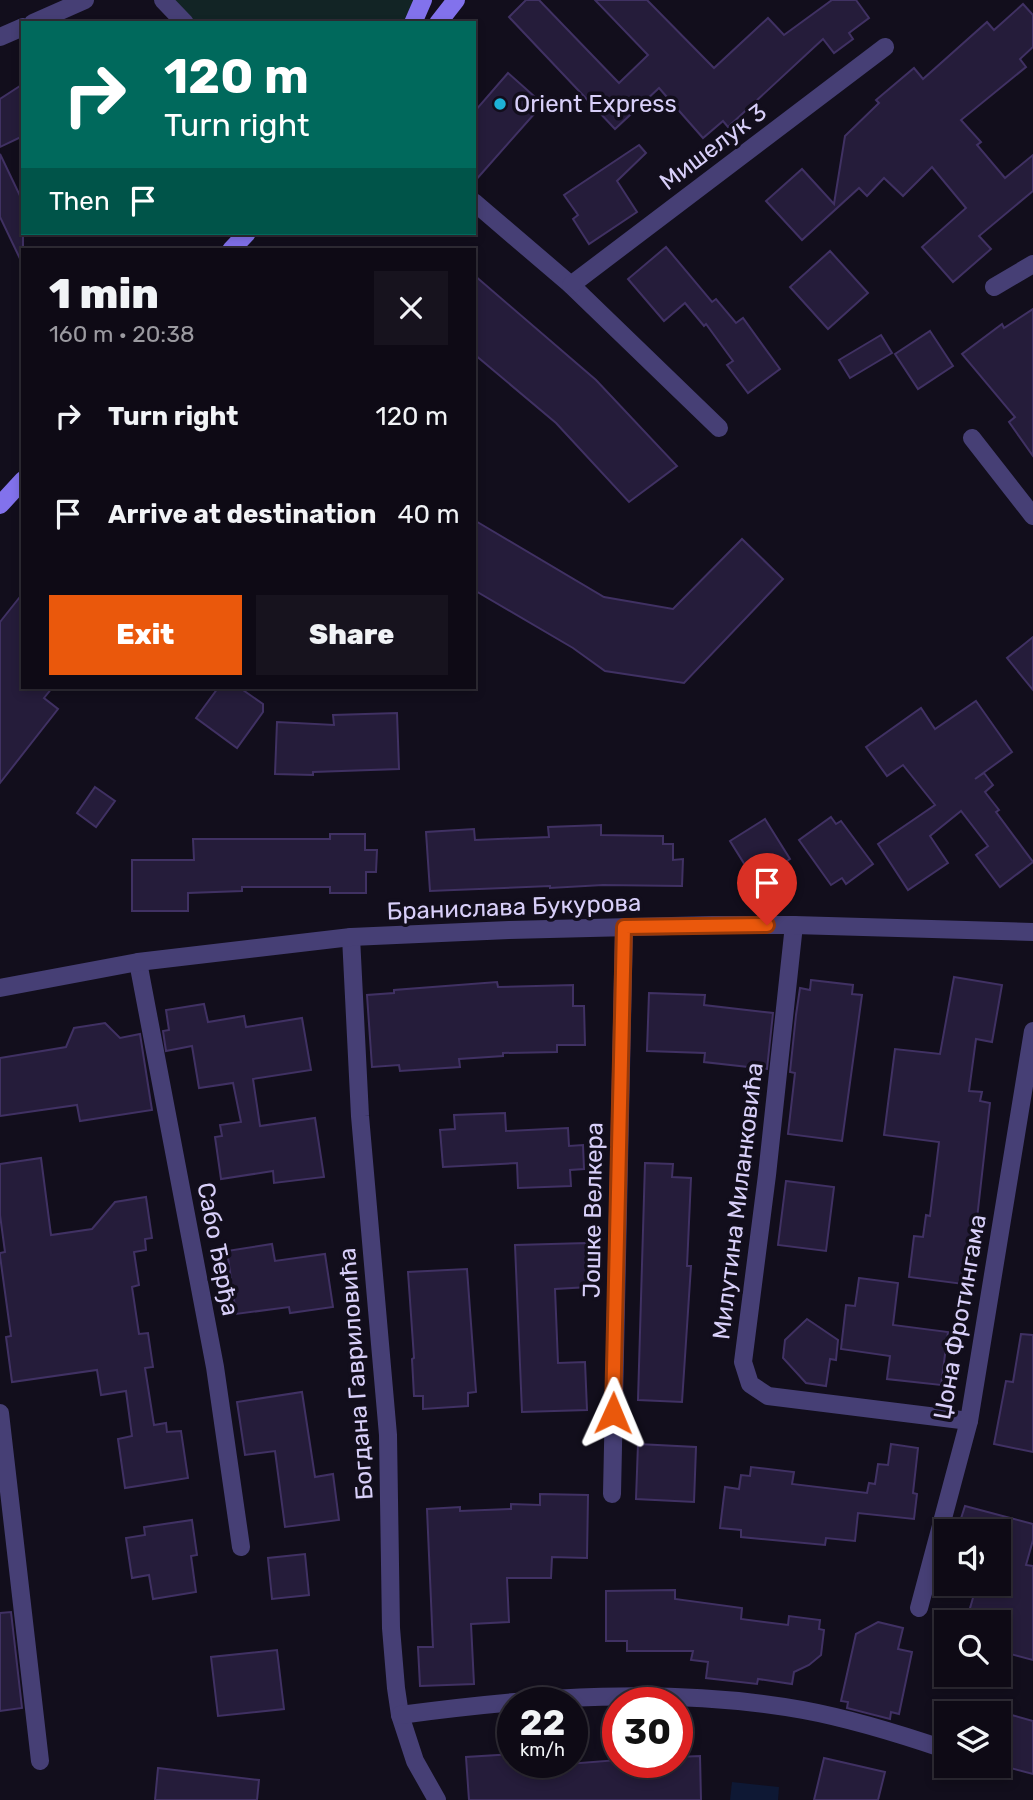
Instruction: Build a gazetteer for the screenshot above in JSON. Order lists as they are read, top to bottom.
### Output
{
  "streets": {
    "street": [
      "Мишелук 3",
      "Бранислава Букурова",
      "Милутина Миланковића",
      "Јошке Велкера",
      "Сабо Ђерђа",
      "Џона Фротингама",
      "Богдана Гавриловића"
    ]
  },
  "crossings": [
    ["Бранислава Букурова", "Милутина Миланковића"],
    ["Бранислава Букурова", "Јошке Велкера"],
    ["Бранислава Букурова", "Сабо Ђерђа"],
    ["Бранислава Букурова", "Богдана Гавриловића"],
    ["Милутина Миланковића", "Џона Фротингама"]
  ],
  "places": ["Orient Express"],
  "page": {
    "turn": ["120 m", "Turn right"],
    "then": "Then",
    "heading": ["1 min", "160 m · 20:38"],
    "list": [
      {
        "name": "Turn right",
        "value": "120 m"
      },
      {
        "name": "Arrive at destination",
        "value": "40 m"
      }
    ],
    "buttons": ["Exit", "Share"],
    "speed": "22 km/h",
    "limit": "30"
  }
}
